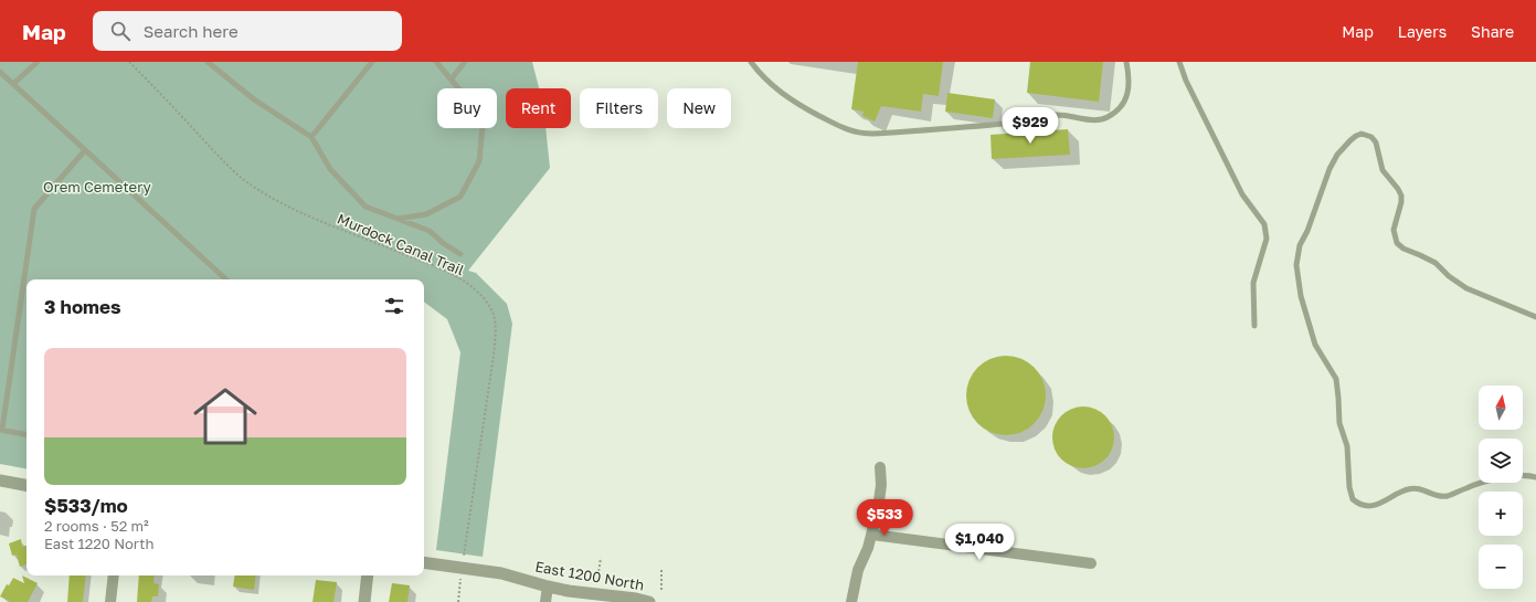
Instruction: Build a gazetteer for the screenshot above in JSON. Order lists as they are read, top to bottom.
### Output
{
  "streets": {
    "street": ["East 1200 North"],
    "path": ["Murdock Canal Trail"]
  },
  "parks": ["Orem Cemetery"],
  "north": "top",
  "page": {
    "header": "Map",
    "search": "Search here",
    "nav": ["Map", "Layers", "Share"],
    "chip": [
      "Buy",
      "Rent",
      "Filters",
      "New"
    ],
    "price": ["$929", "$533", "$1,040"],
    "heading": "3 homes",
    "list": [
      {
        "name": "$533/mo",
        "note": "2 rooms · 52 m² · East 1220 North"
      }
    ],
    "map_buttons": ["+", "−"]
  }
}
